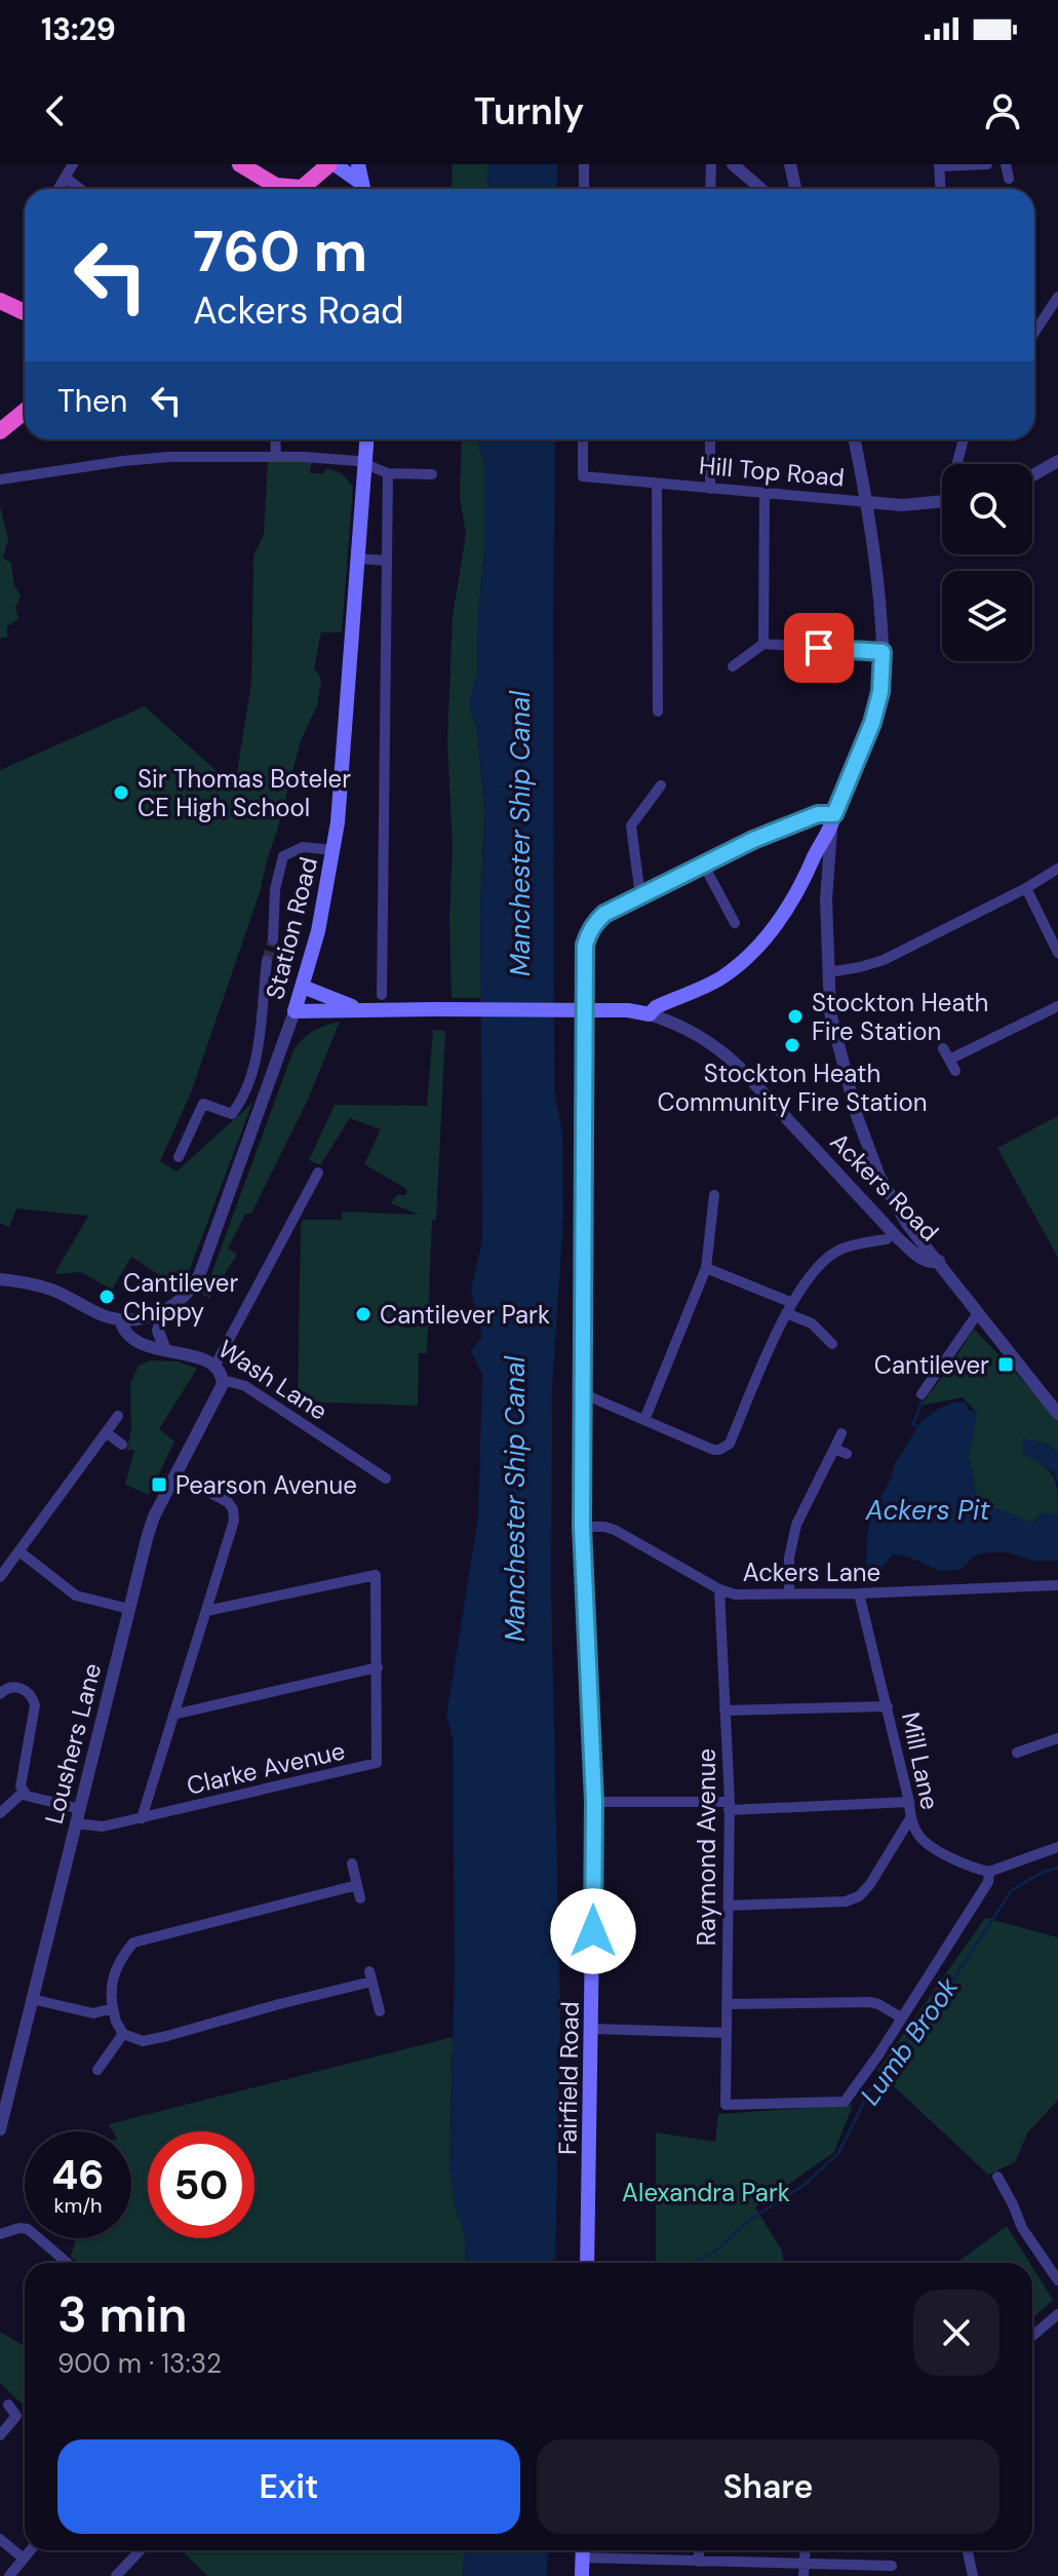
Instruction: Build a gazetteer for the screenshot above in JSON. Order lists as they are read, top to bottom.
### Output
{
  "streets": {
    "main road": ["Station Road", "Ackers Road", "Fairfield Road"],
    "street": [
      "Hill Top Road",
      "Wash Lane",
      "Ackers Lane",
      "Loushers Lane",
      "Mill Lane",
      "Clarke Avenue",
      "Raymond Avenue"
    ]
  },
  "crossings": [
    ["Hill Top Road", "Ackers Road"],
    ["Station Road", "Ackers Road"],
    ["Ackers Road", "Fairfield Road"],
    ["Wash Lane", "Loushers Lane"],
    ["Ackers Lane", "Mill Lane"],
    ["Ackers Lane", "Raymond Avenue"],
    ["Ackers Lane", "Fairfield Road"],
    ["Loushers Lane", "Clarke Avenue"]
  ],
  "water": ["Manchester Ship Canal", "Ackers Pit", "Lumb Brook"],
  "parks": ["Alexandra Park"],
  "places": {
    "other": [
      "Sir Thomas Boteler CE High School",
      "Stockton Heath Fire Station",
      "Stockton Heath Community Fire Station",
      "Cantilever Chippy",
      "Cantilever Park"
    ],
    "transit": ["Cantilever", "Pearson Avenue"]
  },
  "page": {
    "status": "13:29",
    "header": "Turnly",
    "turn": ["760 m", "Ackers Road"],
    "then": "Then",
    "speed": "46 km/h",
    "limit": "50",
    "heading": ["3 min", "900 m · 13:32"],
    "buttons": ["Exit", "Share"]
  }
}
